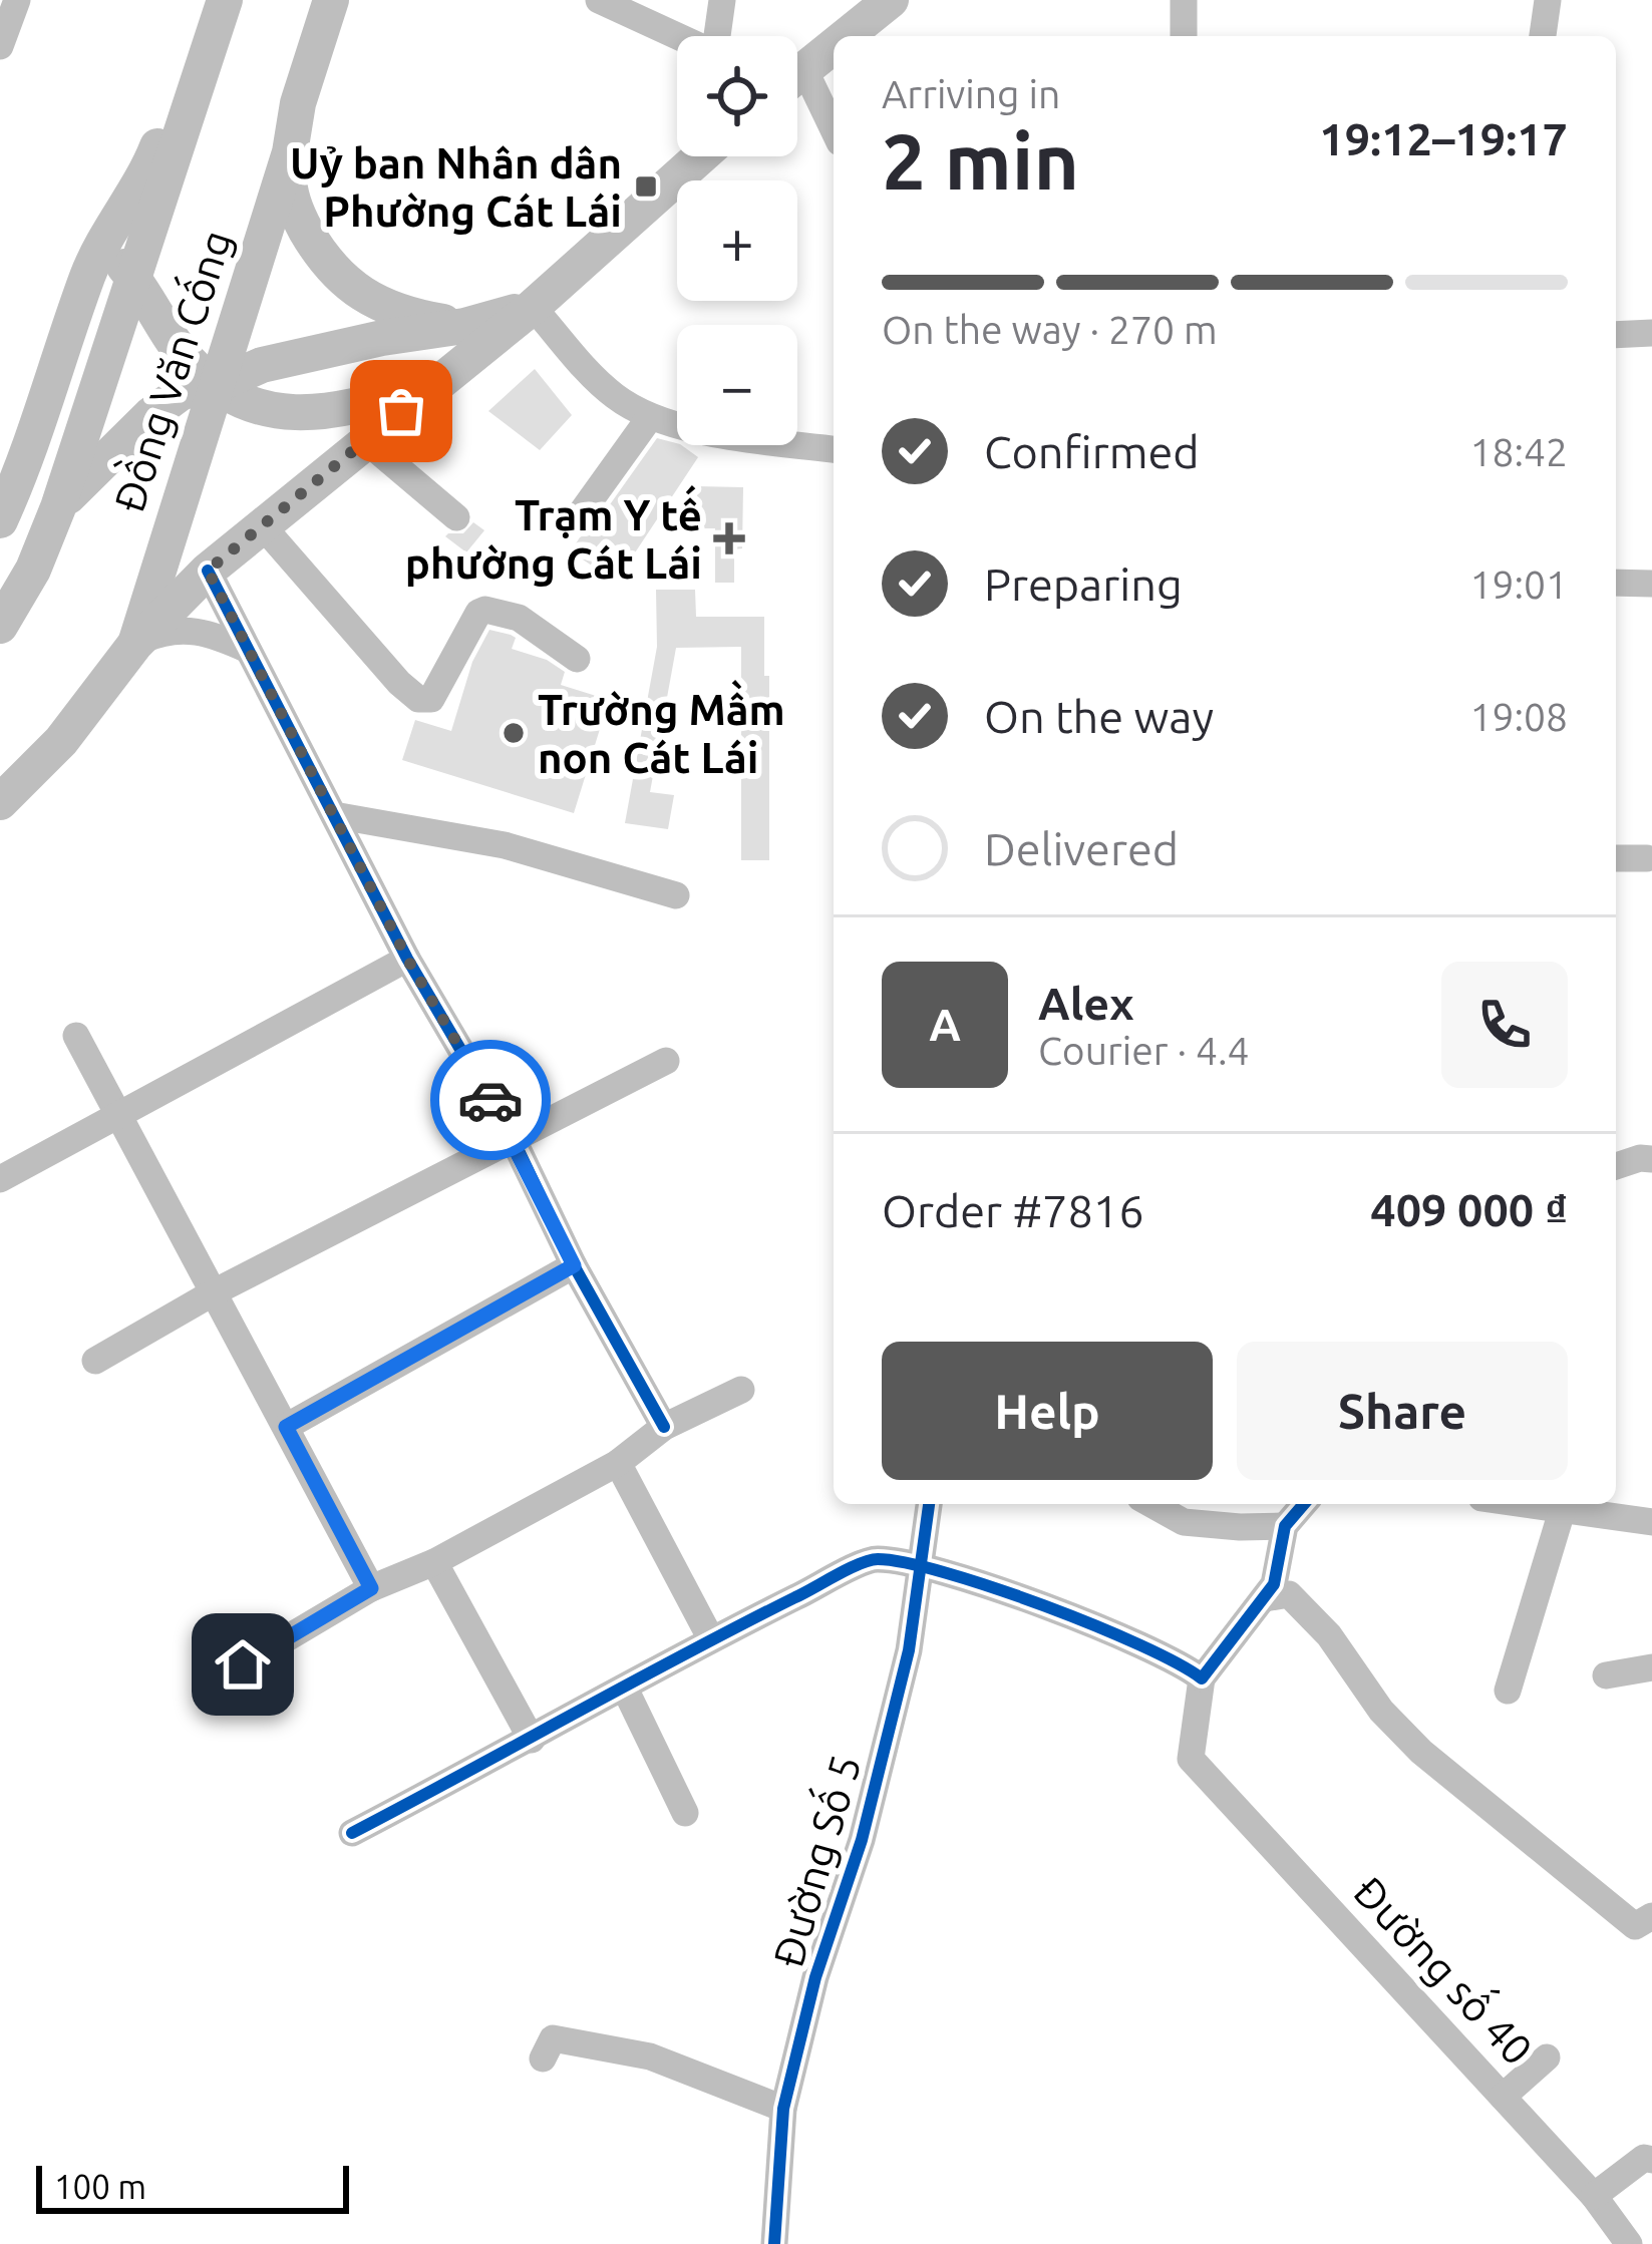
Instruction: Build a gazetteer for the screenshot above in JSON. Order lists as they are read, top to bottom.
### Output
{
  "streets": {
    "main road": ["Đồng Văn Cống"],
    "street": ["Đường Số 5", "Đường số 40"]
  },
  "places": {
    "transit": ["Uỷ ban Nhân dân Phường Cát Lái"],
    "health": ["Trạm Y tế phường Cát Lái"],
    "other": ["Trường Mầm non Cát Lái"]
  },
  "scale_bar": "100 m",
  "page": {
    "map_buttons": ["+", "−"],
    "heading": ["2 min", "Arriving in", "19:12–19:17"],
    "panel": [
      "Alex",
      "Courier · 4.4",
      "Order #7816",
      "409 000 ₫"
    ],
    "bar": "On the way · 270 m",
    "list": [
      ["Confirmed", "18:42"],
      ["Preparing", "19:01"],
      ["On the way", "19:08"],
      "Delivered"
    ],
    "round": "A",
    "buttons": ["Help", "Share"],
    "scale": "100 m"
  }
}
